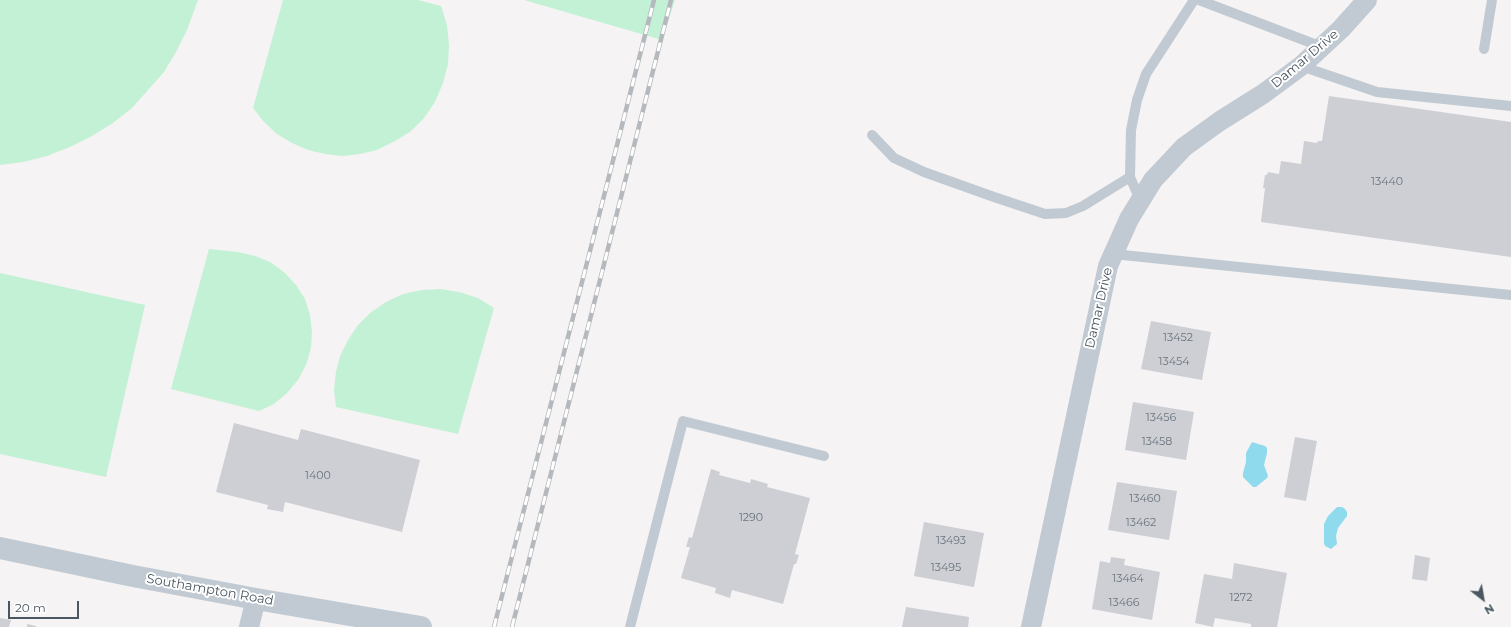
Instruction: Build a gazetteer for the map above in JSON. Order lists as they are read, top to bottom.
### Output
{
  "streets": {
    "street": ["Damar Drive", "Southampton Road"]
  },
  "house_numbers": [
    "13440",
    "13452",
    "13454",
    "13456",
    "13458",
    "1400",
    "13460",
    "1290",
    "13462",
    "13493",
    "13495",
    "13464",
    "1272",
    "13466"
  ],
  "scale_bar": "20 m",
  "north": "bottom right"
}
